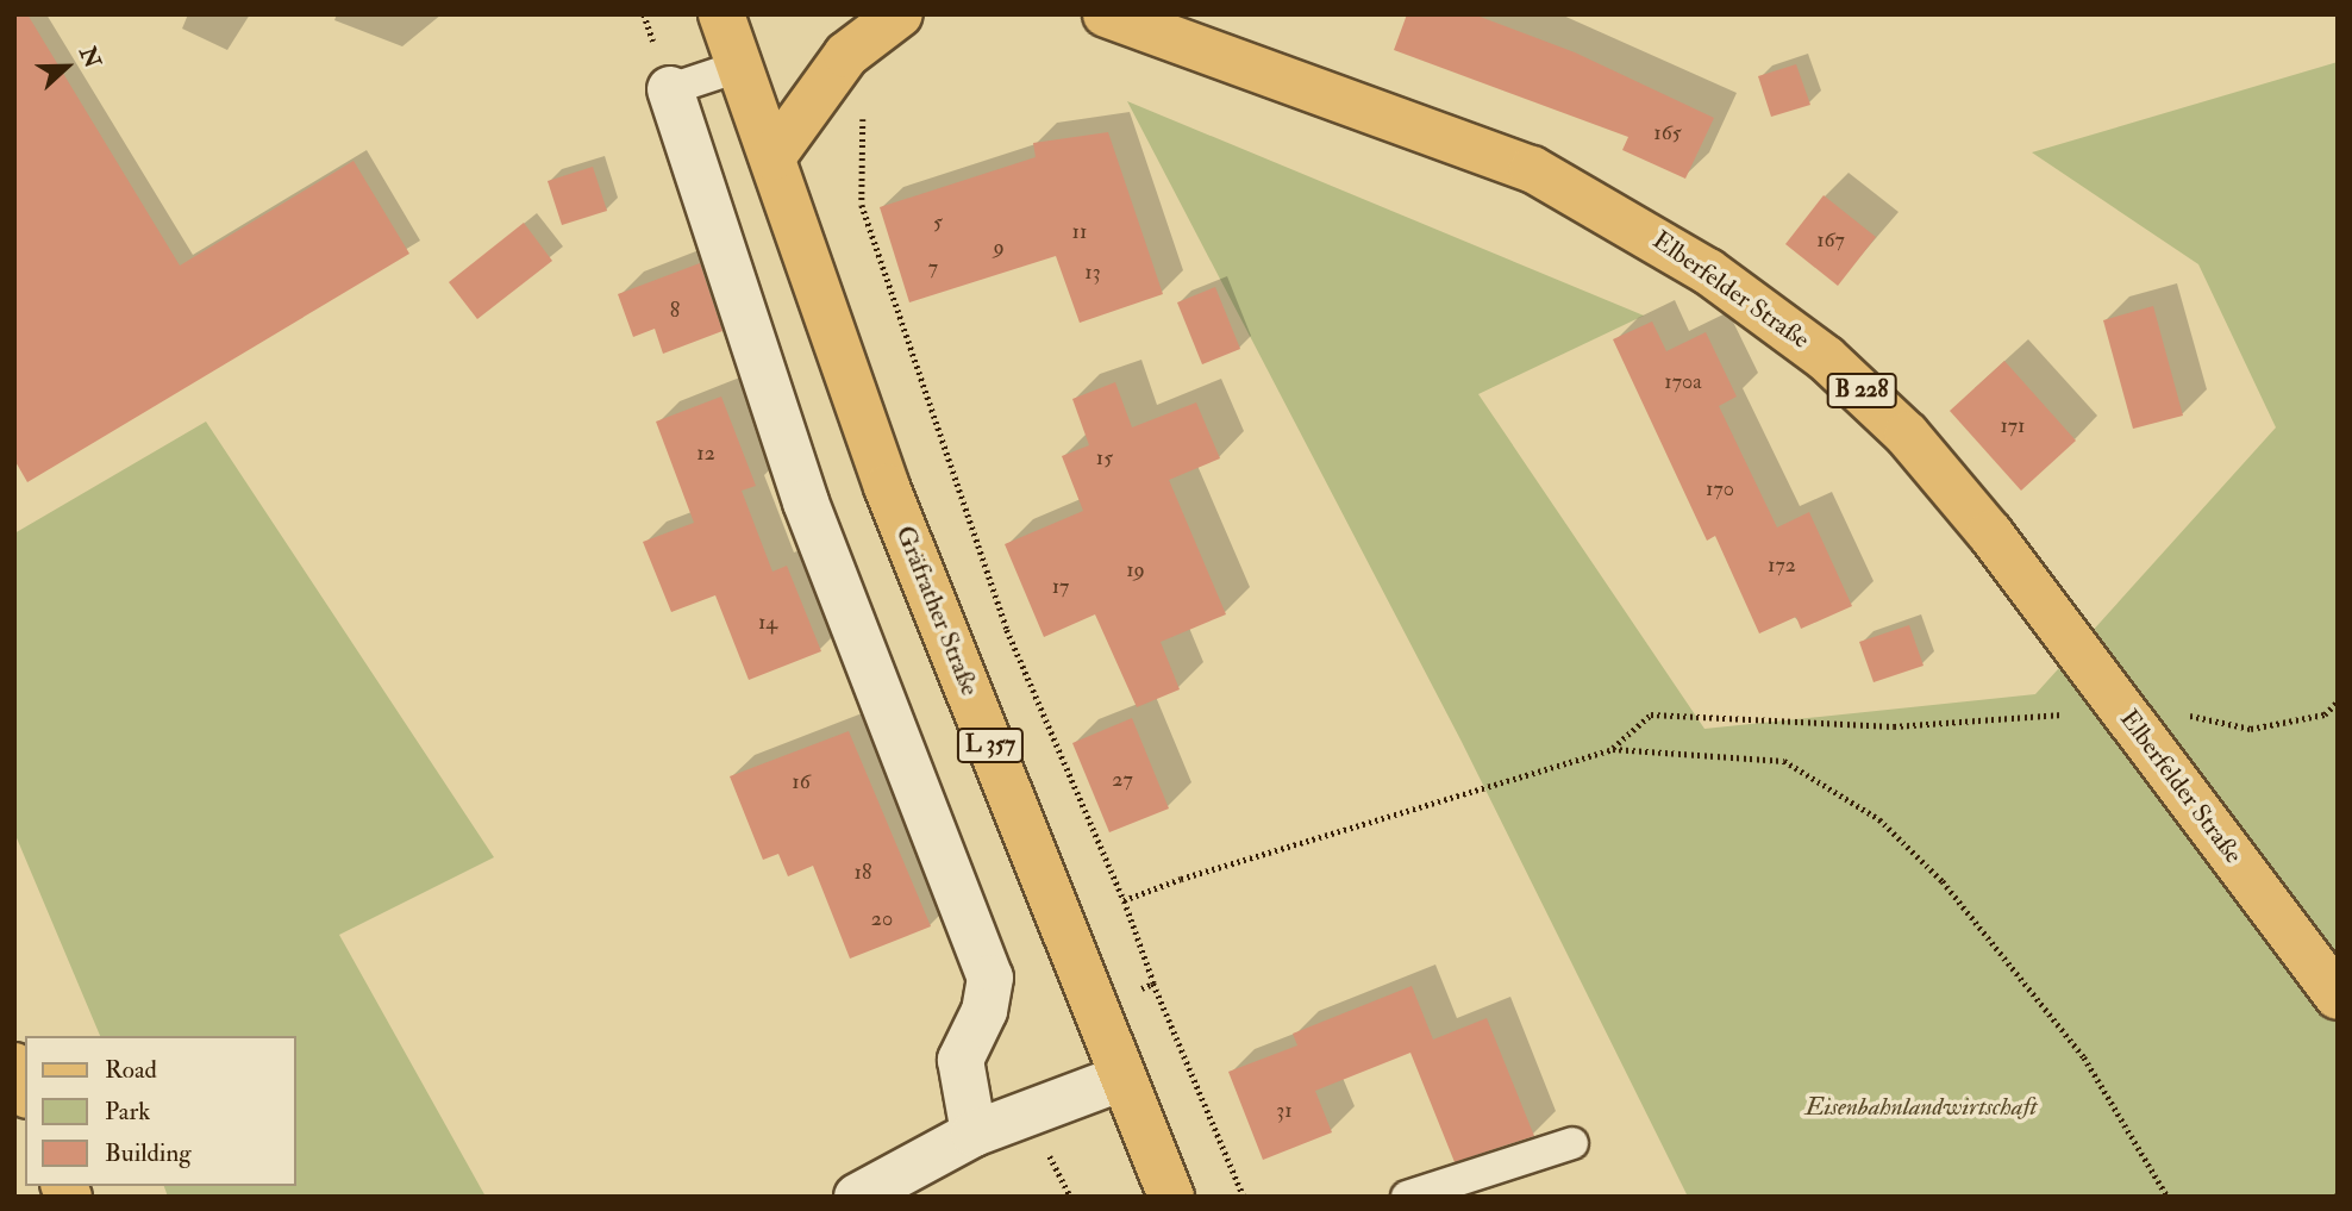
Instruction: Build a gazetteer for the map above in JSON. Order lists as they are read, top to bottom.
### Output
{
  "streets": {
    "main road": [
      "Elberfelder Straße",
      "B 228",
      "Gräfrather Straße",
      "L 357"
    ]
  },
  "parks": ["Eisenbahnlandwirtschaft"],
  "house_numbers": [
    "165",
    "5",
    "11",
    "167",
    "9",
    "7",
    "13",
    "8",
    "170a",
    "171",
    "12",
    "15",
    "170",
    "172",
    "19",
    "17",
    "14",
    "27",
    "16",
    "18",
    "20",
    "31"
  ],
  "legend": ["Road", "Park", "Building"],
  "north": "right"
}
